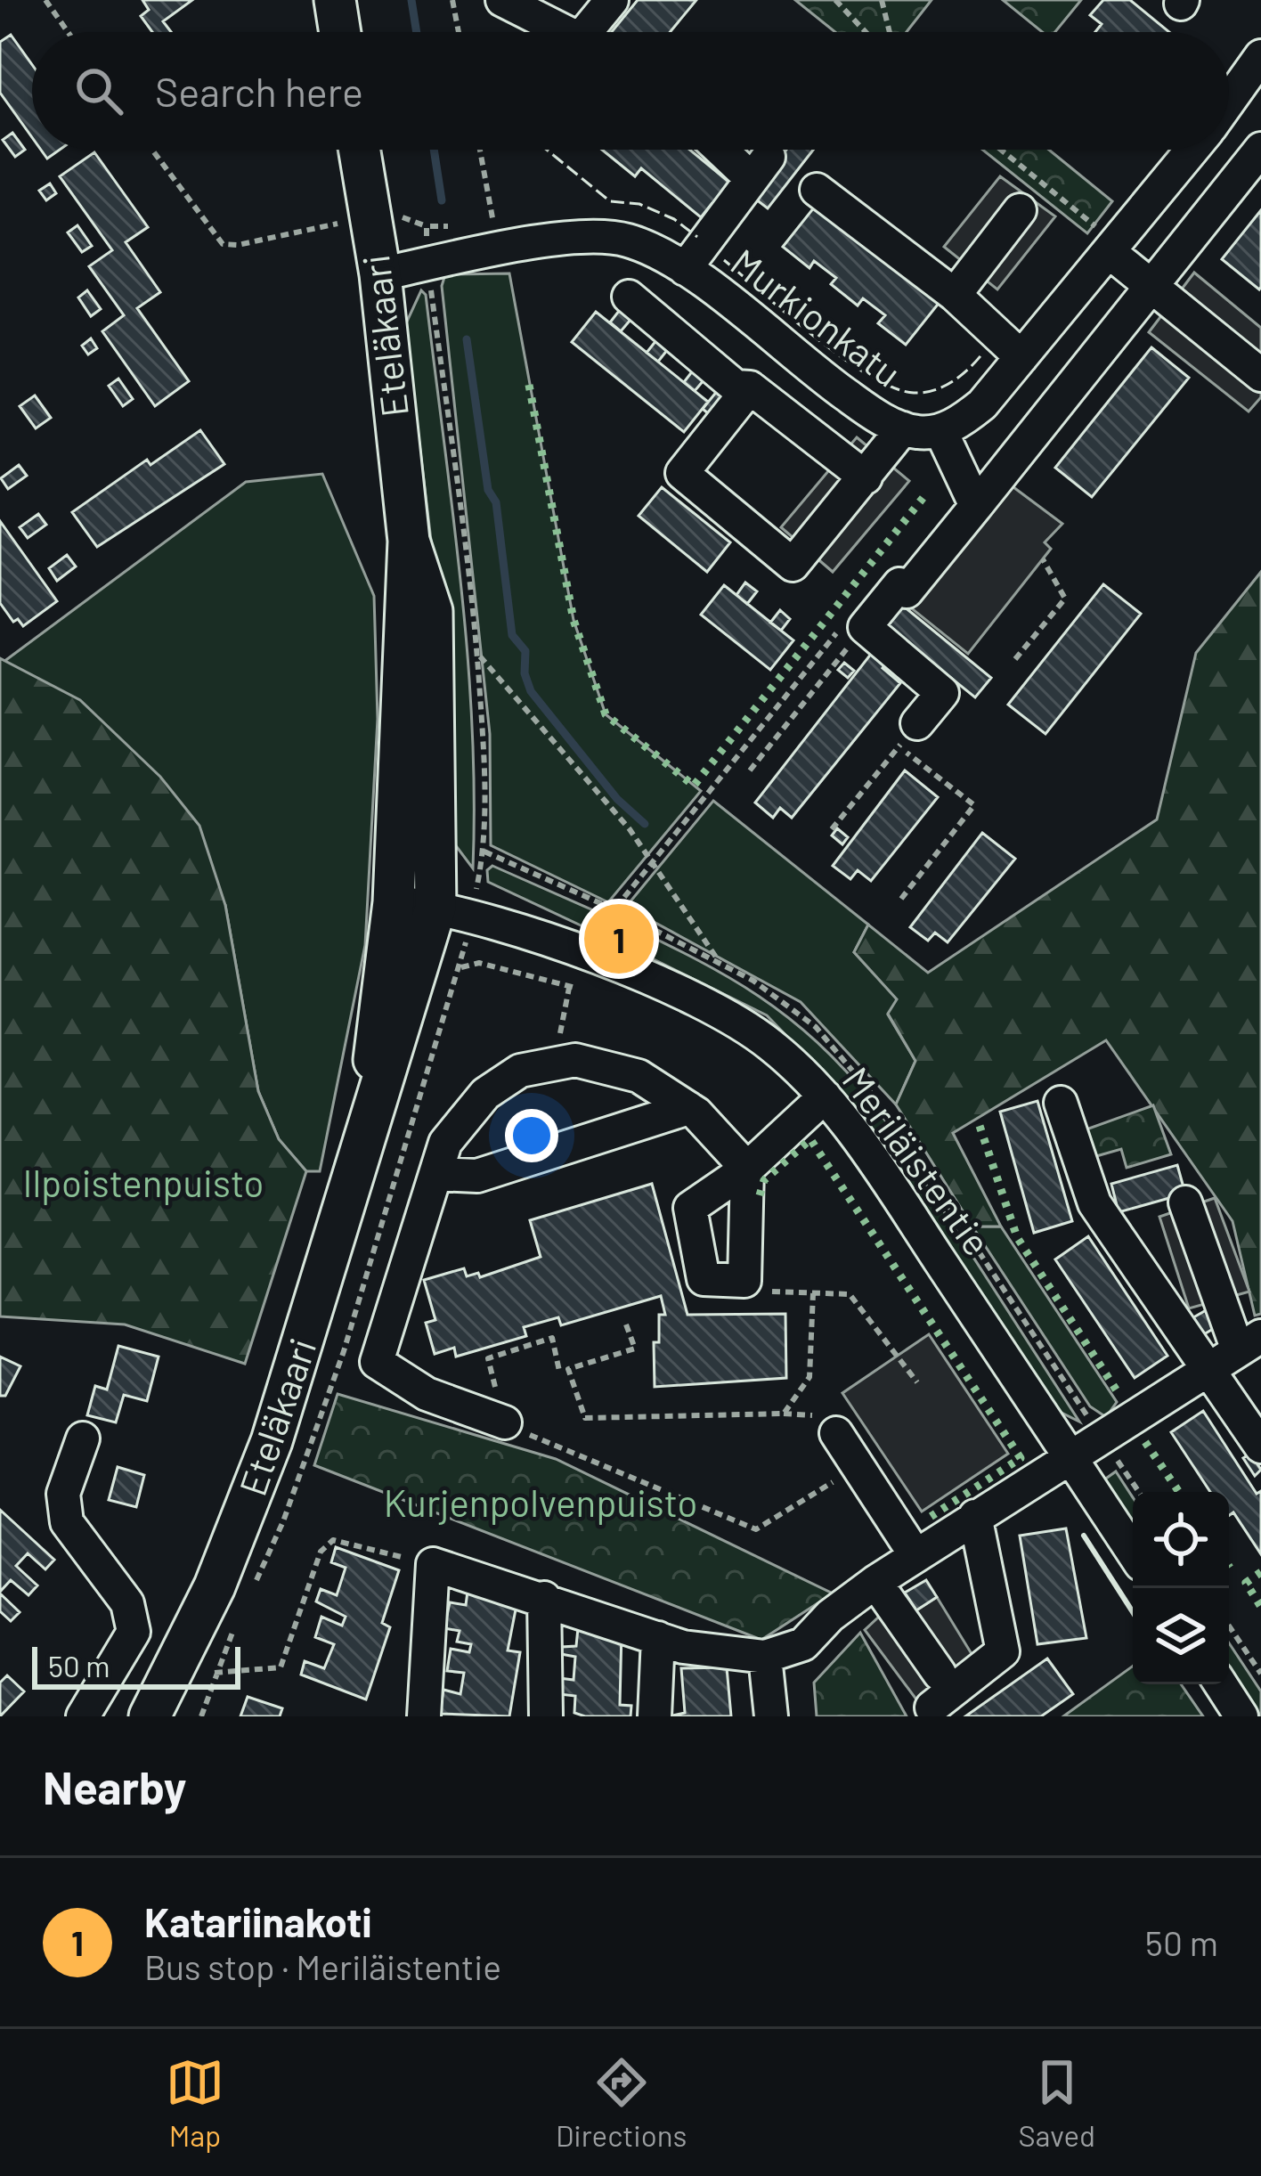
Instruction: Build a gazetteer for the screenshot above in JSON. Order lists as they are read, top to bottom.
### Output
{
  "streets": {
    "main road": ["Eteläkaari"],
    "street": ["Murkionkatu", "Meriläistentie"]
  },
  "crossings": [
    ["Murkionkatu", "Eteläkaari"],
    ["Eteläkaari", "Meriläistentie"]
  ],
  "parks": ["Ilpoistenpuisto", "Kurjenpolvenpuisto"],
  "scale_bar": "50 m",
  "page": {
    "search": "Search here",
    "pins": "1",
    "scale": "50 m",
    "heading": "Nearby",
    "list": [
      {
        "mark": "1",
        "name": "Katariinakoti",
        "note": "Bus stop · Meriläistentie",
        "value": "50 m"
      }
    ],
    "nav": ["Map", "Directions", "Saved"]
  }
}
